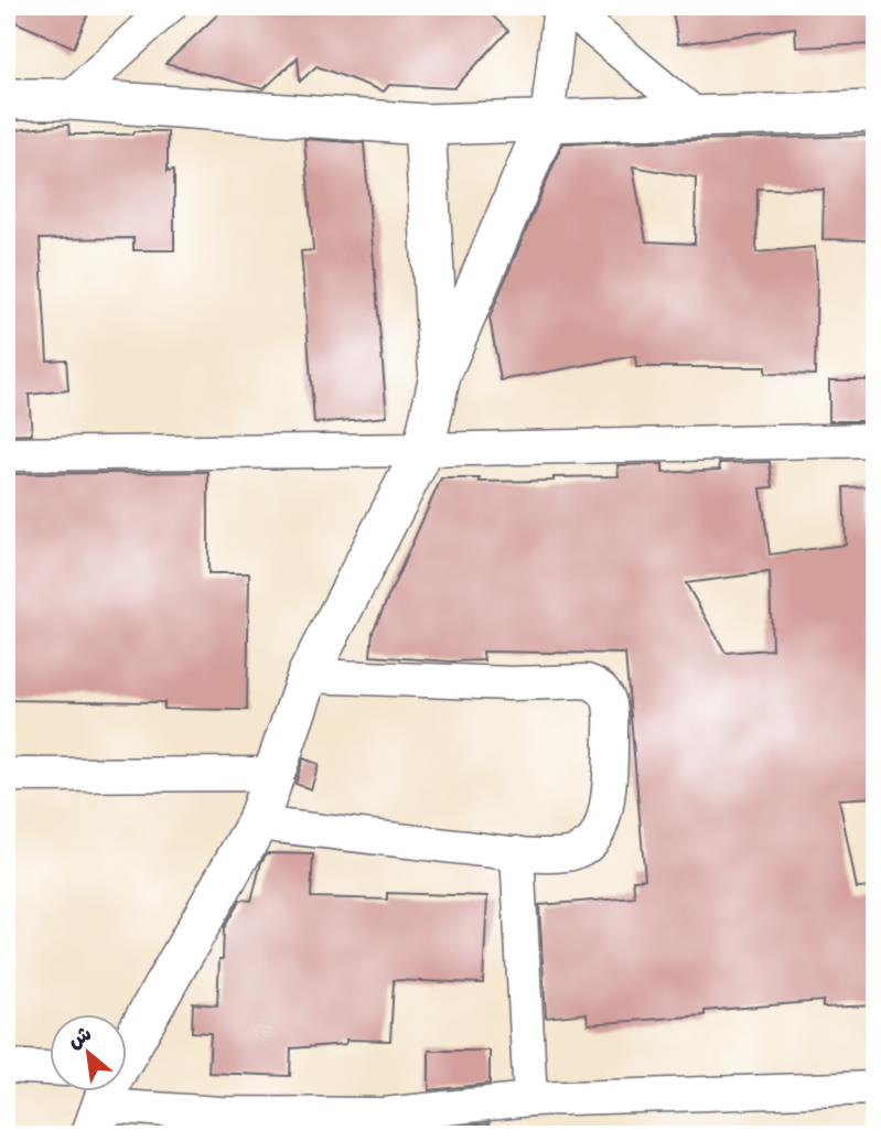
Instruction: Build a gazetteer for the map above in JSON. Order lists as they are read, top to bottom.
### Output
{
  "north": "top left"
}
